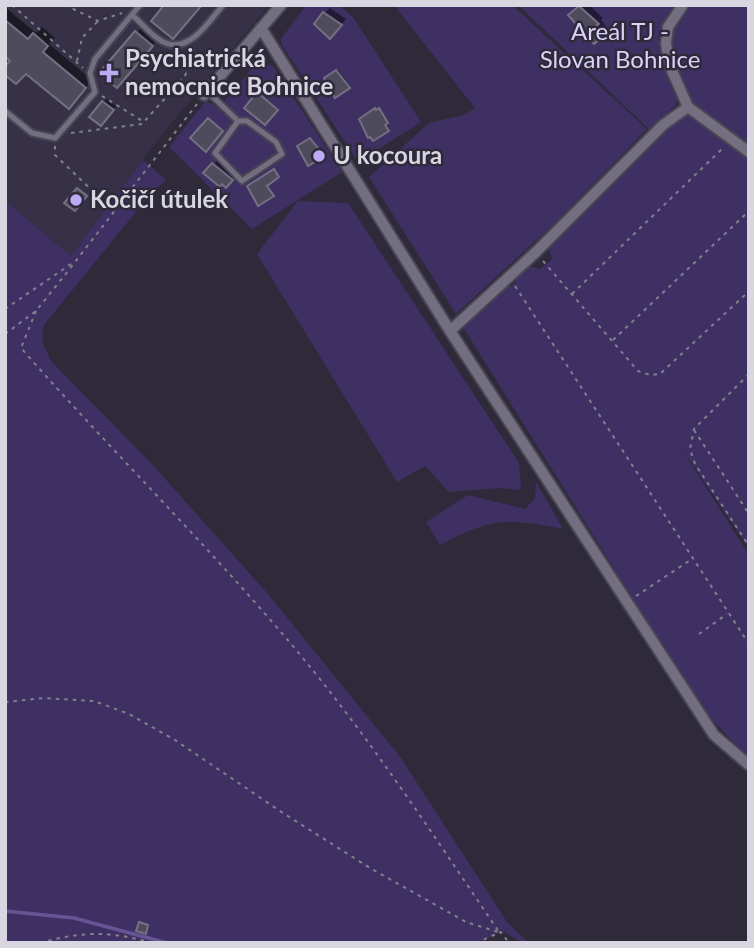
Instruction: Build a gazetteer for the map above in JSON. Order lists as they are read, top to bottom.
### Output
{
  "parks": ["Areál TJ - Slovan Bohnice"],
  "places": {
    "health": ["Psychiatrická nemocnice Bohnice"],
    "other": ["U kocoura", "Kočičí útulek"]
  }
}
